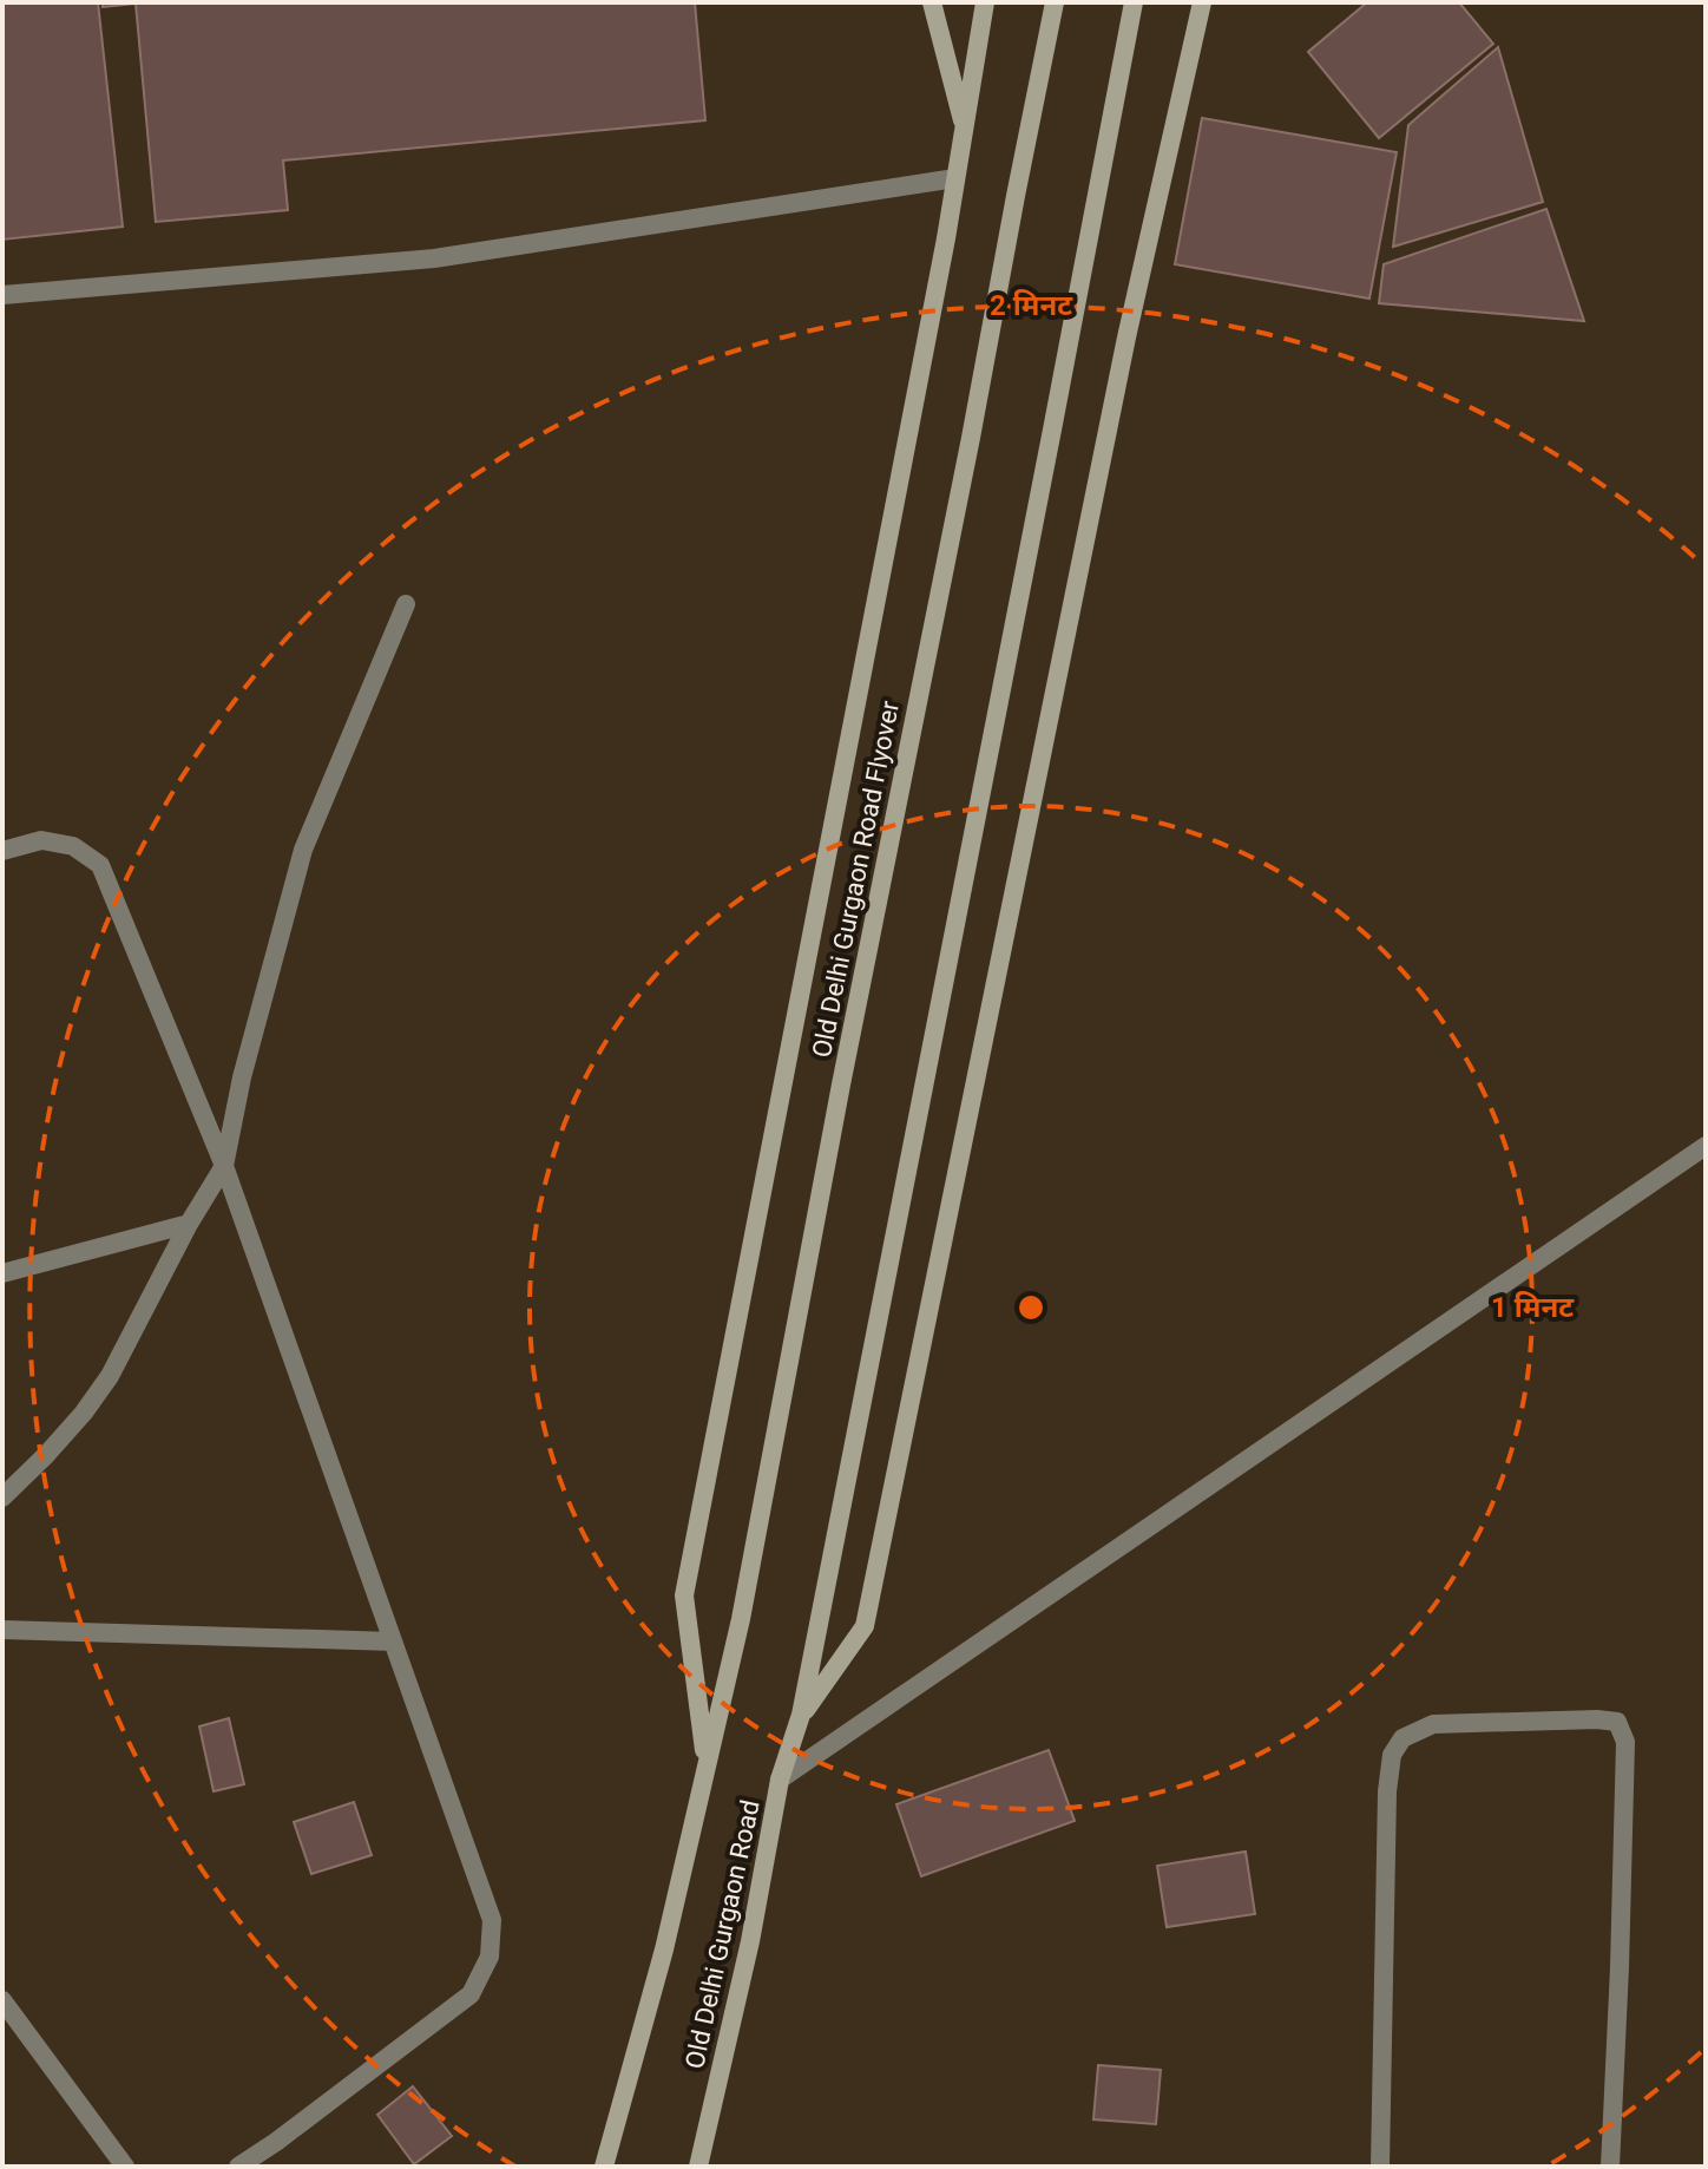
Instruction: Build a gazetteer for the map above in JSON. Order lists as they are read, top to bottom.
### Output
{
  "streets": {
    "main road": ["Old Delhi Gurgaon Road Flyover", "Old Delhi Gurgaon Road"]
  },
  "crossings": [
    ["Old Delhi Gurgaon Road Flyover", "Old Delhi Gurgaon Road"]
  ],
  "rings": ["2 मिनट", "1 मिनट"]
}
